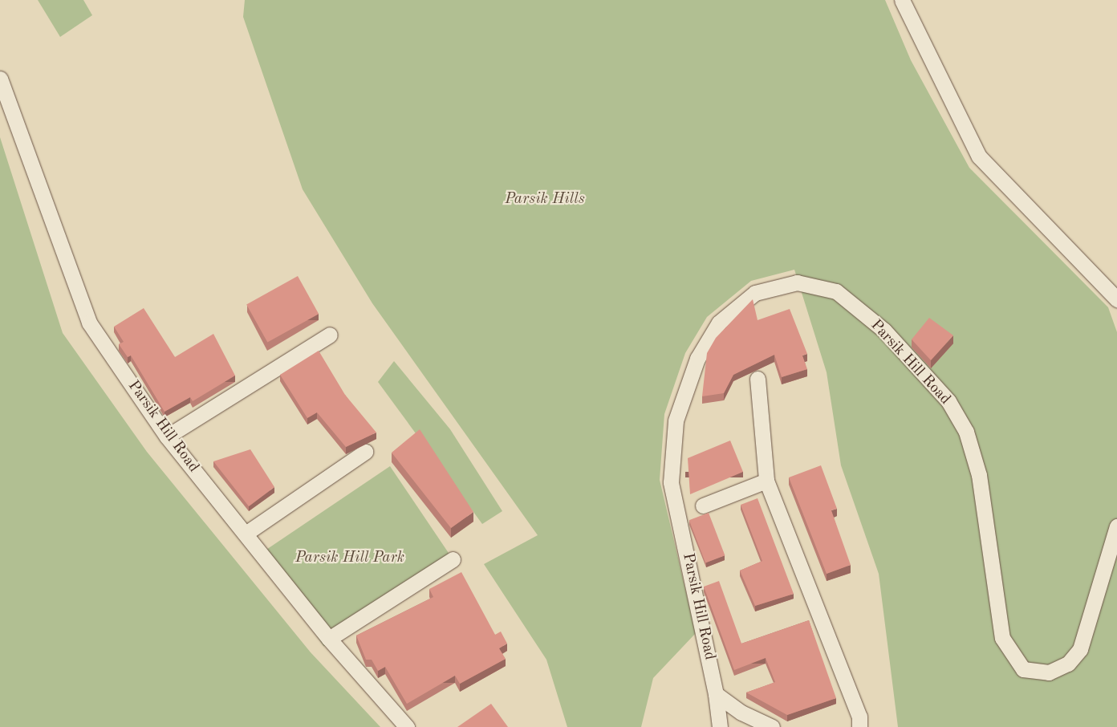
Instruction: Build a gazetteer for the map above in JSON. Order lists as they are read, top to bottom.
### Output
{
  "streets": {
    "street": ["Parsik Hill Road"]
  },
  "parks": ["Parsik Hills", "Parsik Hill Park"]
}
